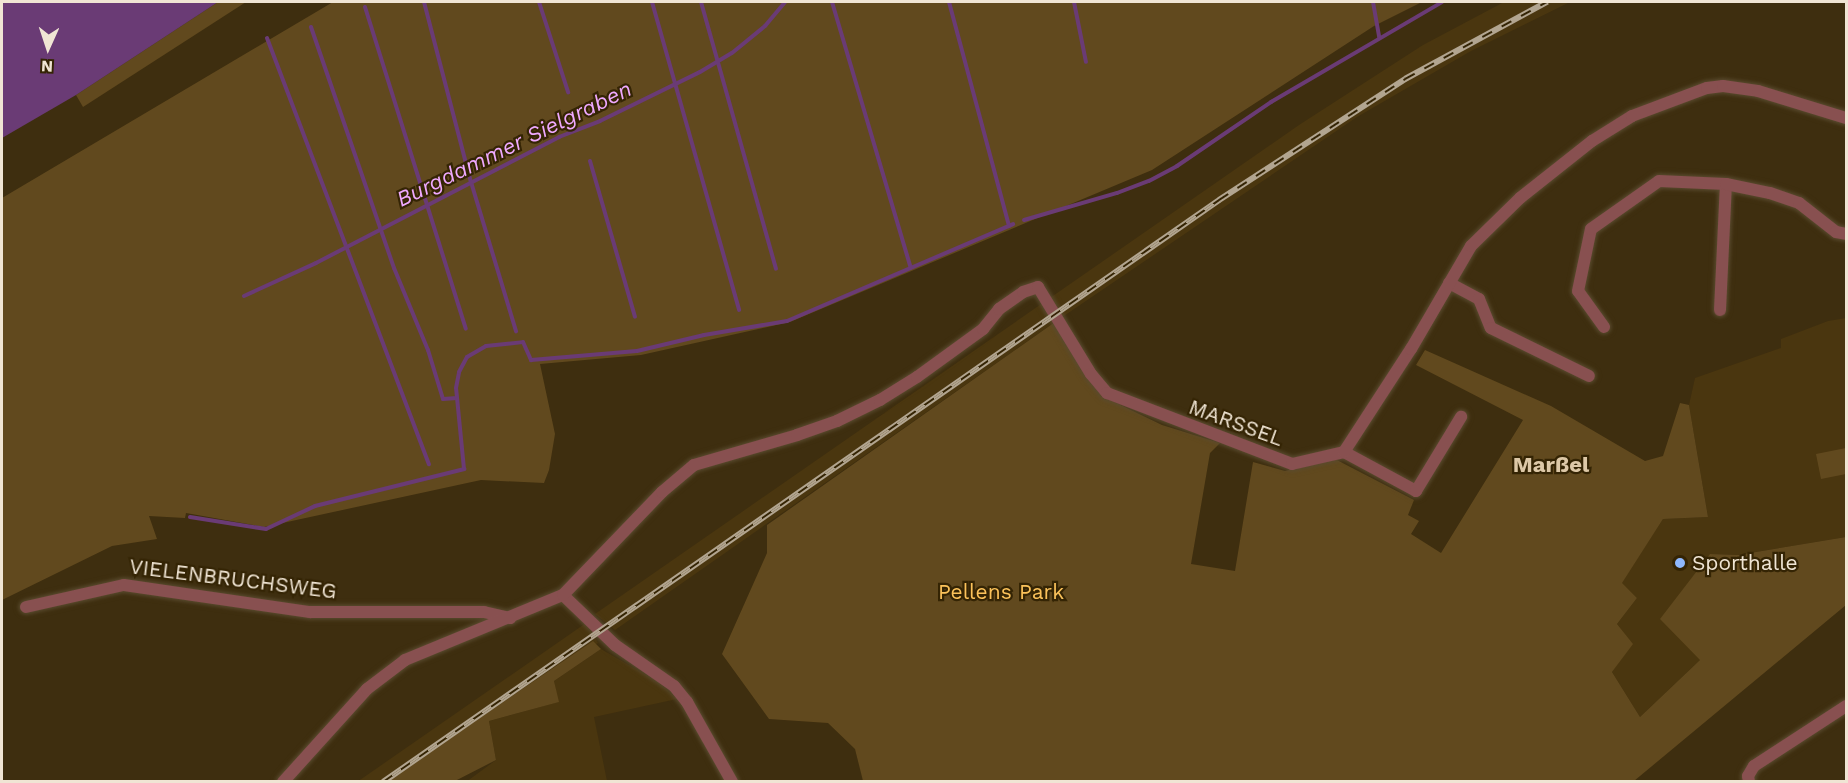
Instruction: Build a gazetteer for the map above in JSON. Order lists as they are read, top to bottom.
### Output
{
  "streets": {
    "street": ["MARSSEL", "VIELENBRUCHSWEG"]
  },
  "districts": ["Marßel"],
  "water": ["Burgdammer Sielgraben"],
  "parks": ["Pellens Park"],
  "places": ["Sporthalle"],
  "north": "bottom"
}
